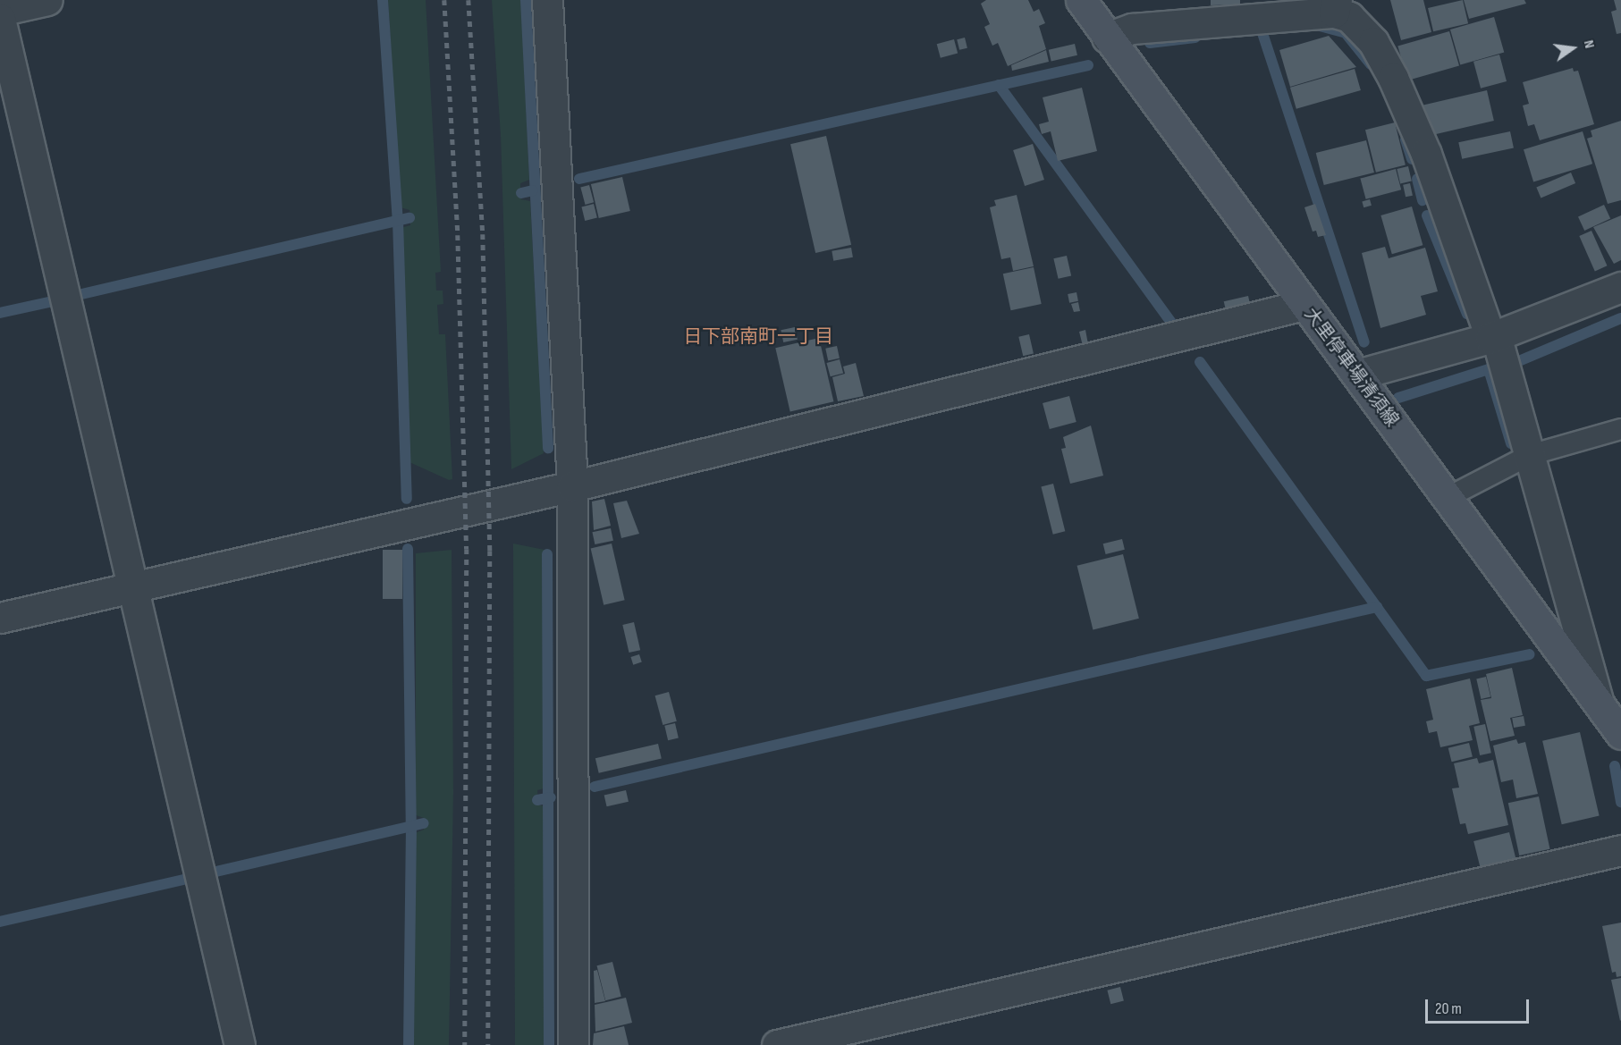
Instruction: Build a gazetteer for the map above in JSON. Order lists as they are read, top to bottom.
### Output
{
  "streets": {
    "main road": ["大里停車場清須線"]
  },
  "districts": ["日下部南町一丁目"],
  "scale_bar": "20 m",
  "north": "right"
}
